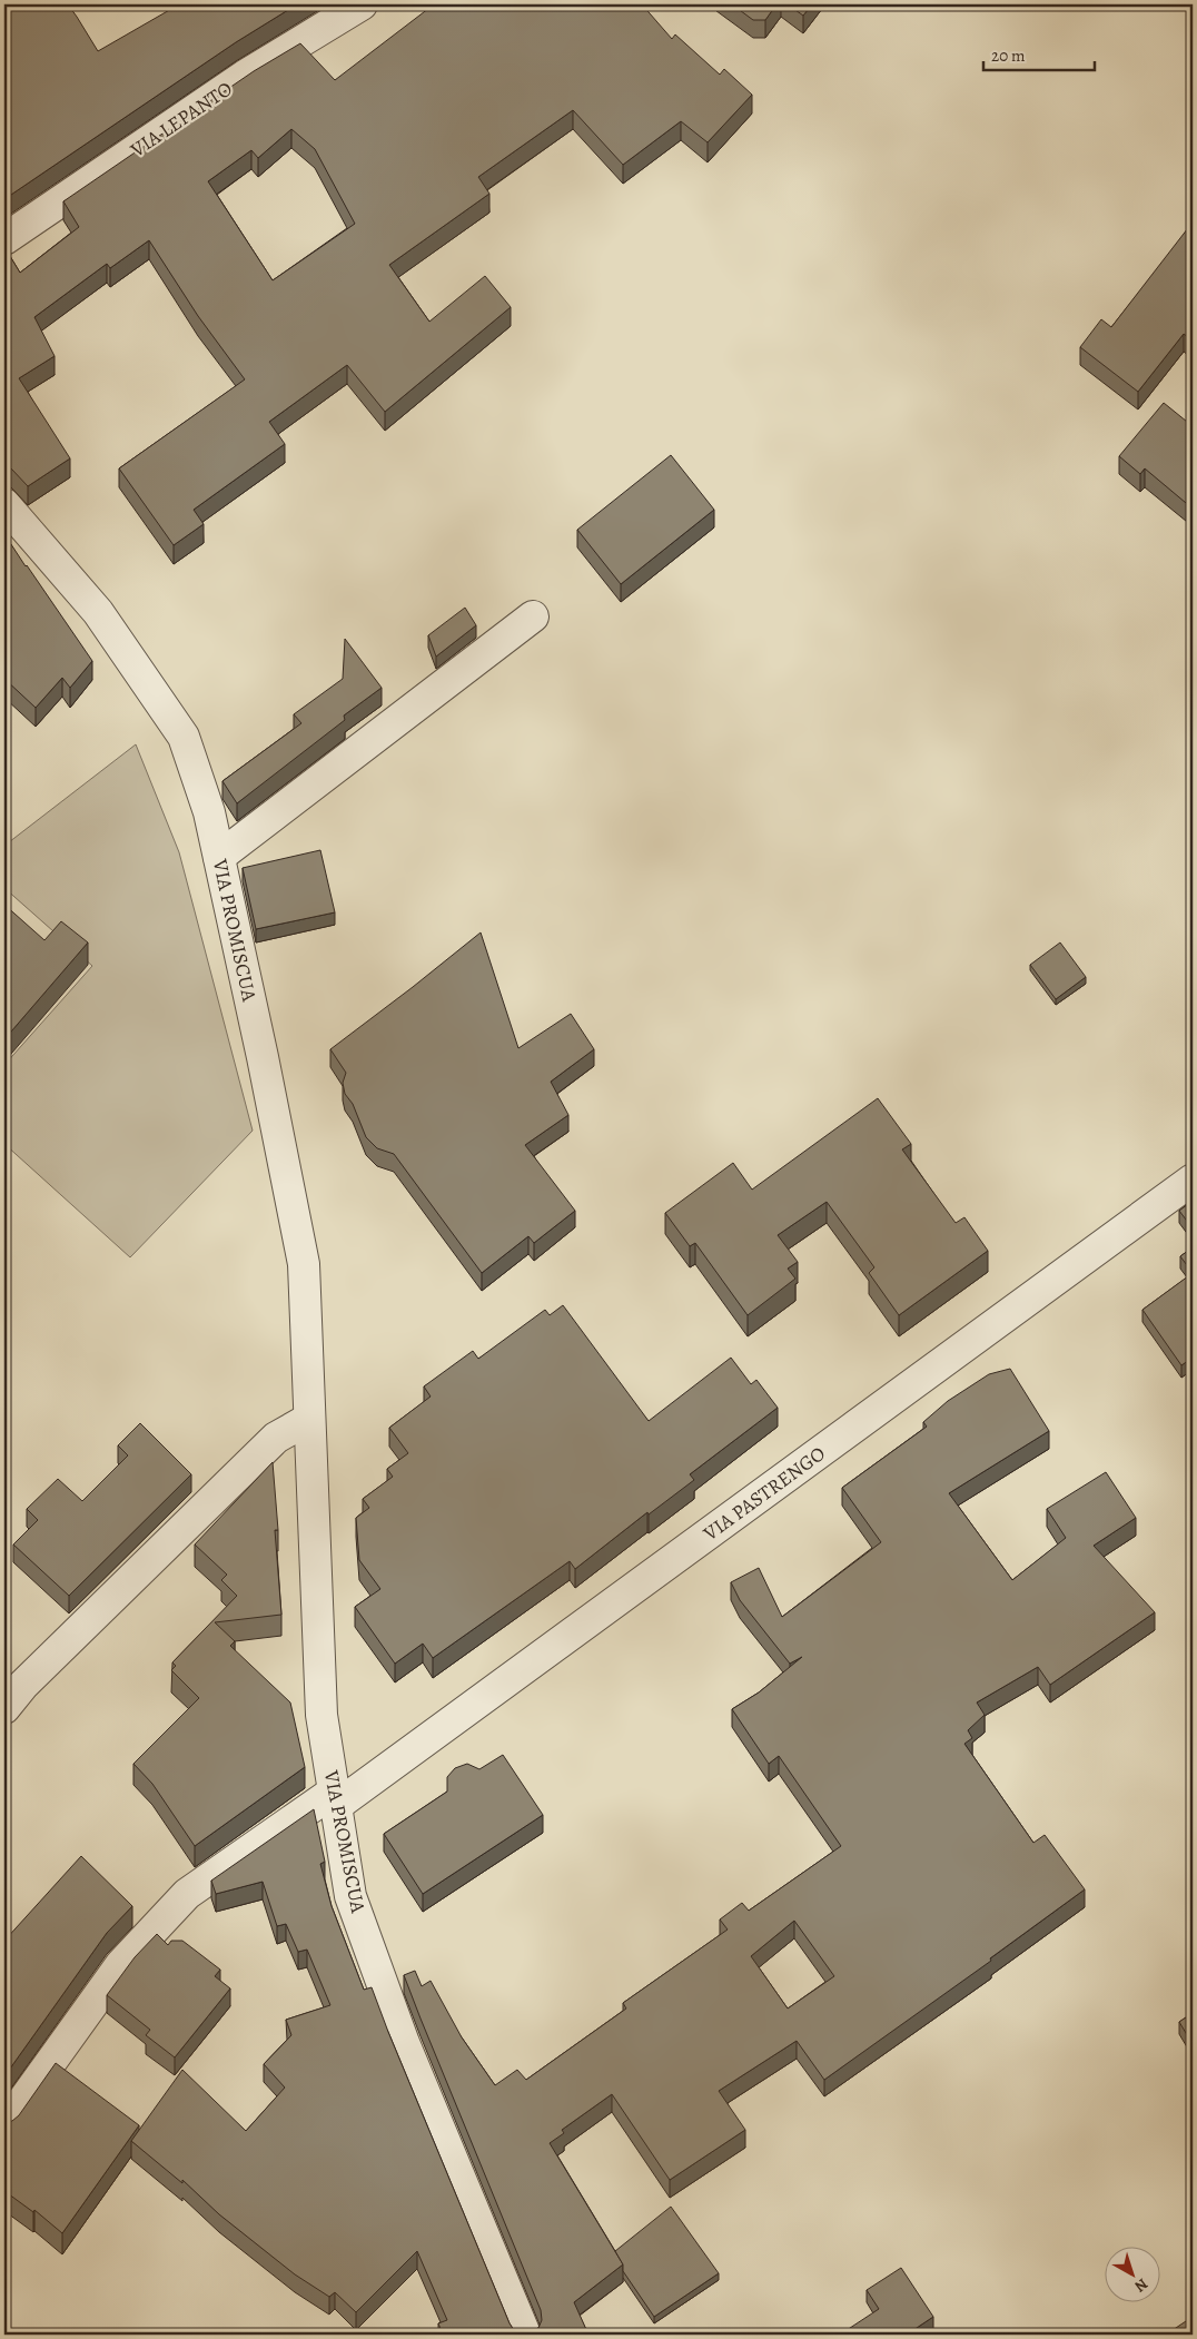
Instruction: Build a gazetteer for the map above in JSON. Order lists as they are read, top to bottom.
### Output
{
  "streets": {
    "street": ["VIA LEPANTO", "VIA PROMISCUA", "VIA PASTRENGO"]
  },
  "crossings": [
    ["VIA PROMISCUA", "VIA PASTRENGO"]
  ],
  "scale_bar": "20 m",
  "north": "bottom right"
}
